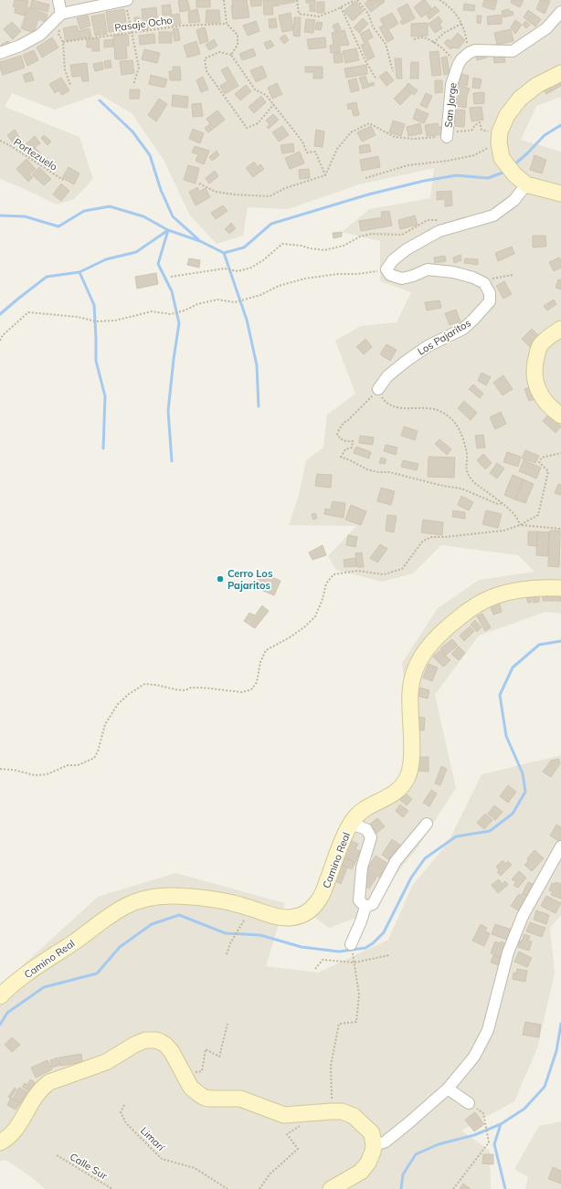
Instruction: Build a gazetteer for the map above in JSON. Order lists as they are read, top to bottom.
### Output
{
  "streets": {
    "street": ["San Jorge", "Los Pajaritos", "Camino Real"],
    "path": [
      "Pasaje Ocho",
      "Portezuelo",
      "Limarí",
      "Calle Sur"
    ]
  },
  "places": ["Cerro Los Pajaritos"]
}
